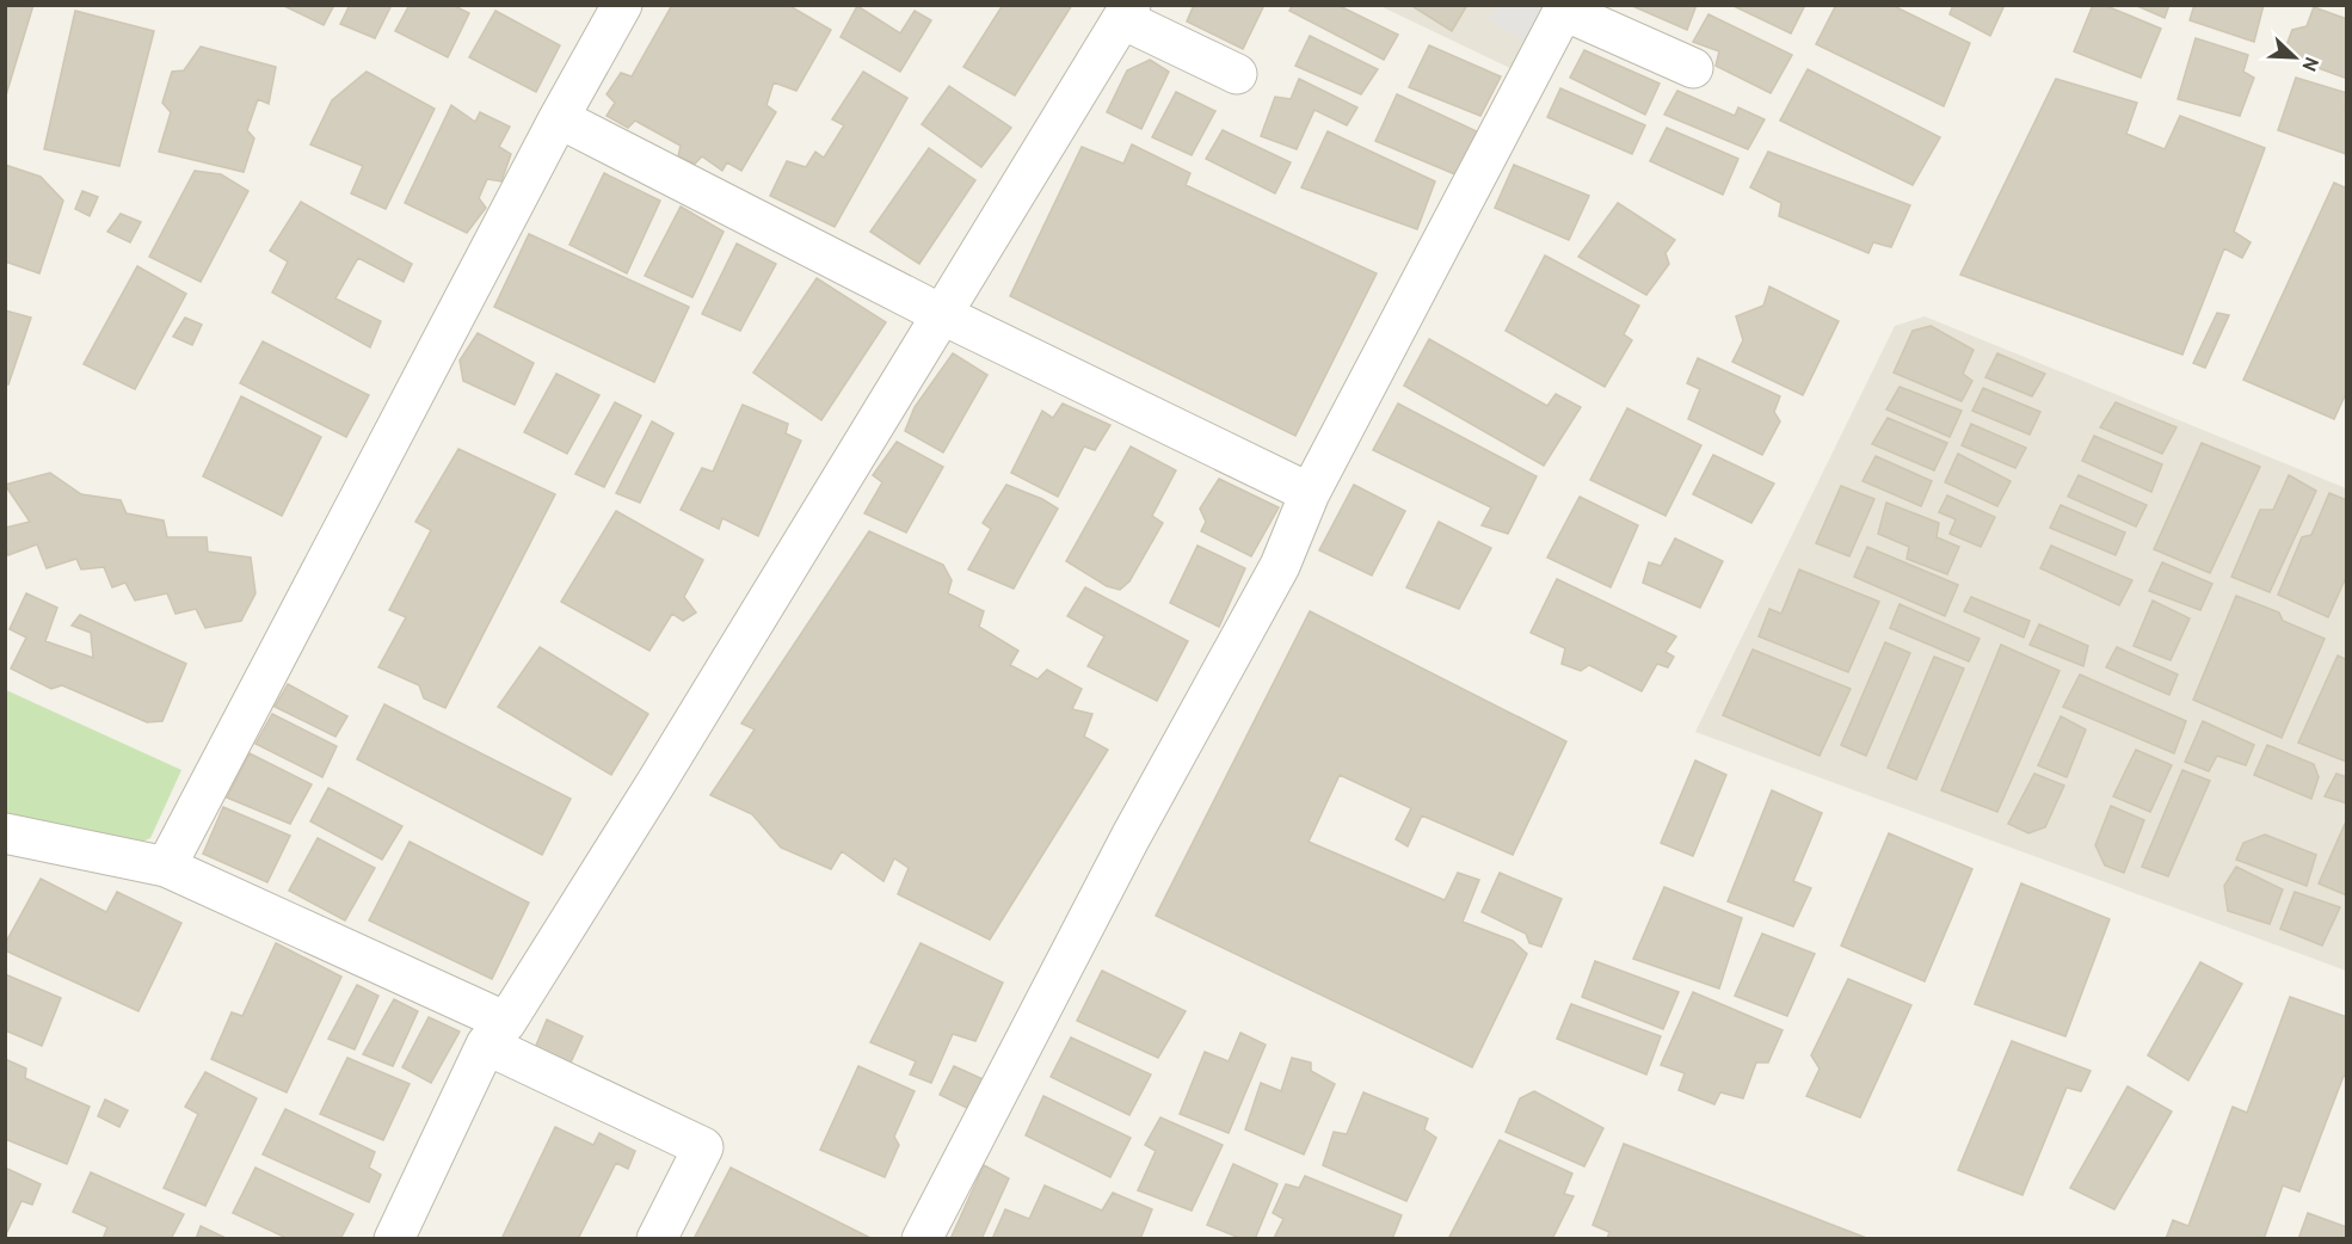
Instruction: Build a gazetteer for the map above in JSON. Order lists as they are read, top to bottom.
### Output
{
  "north": "bottom right"
}
